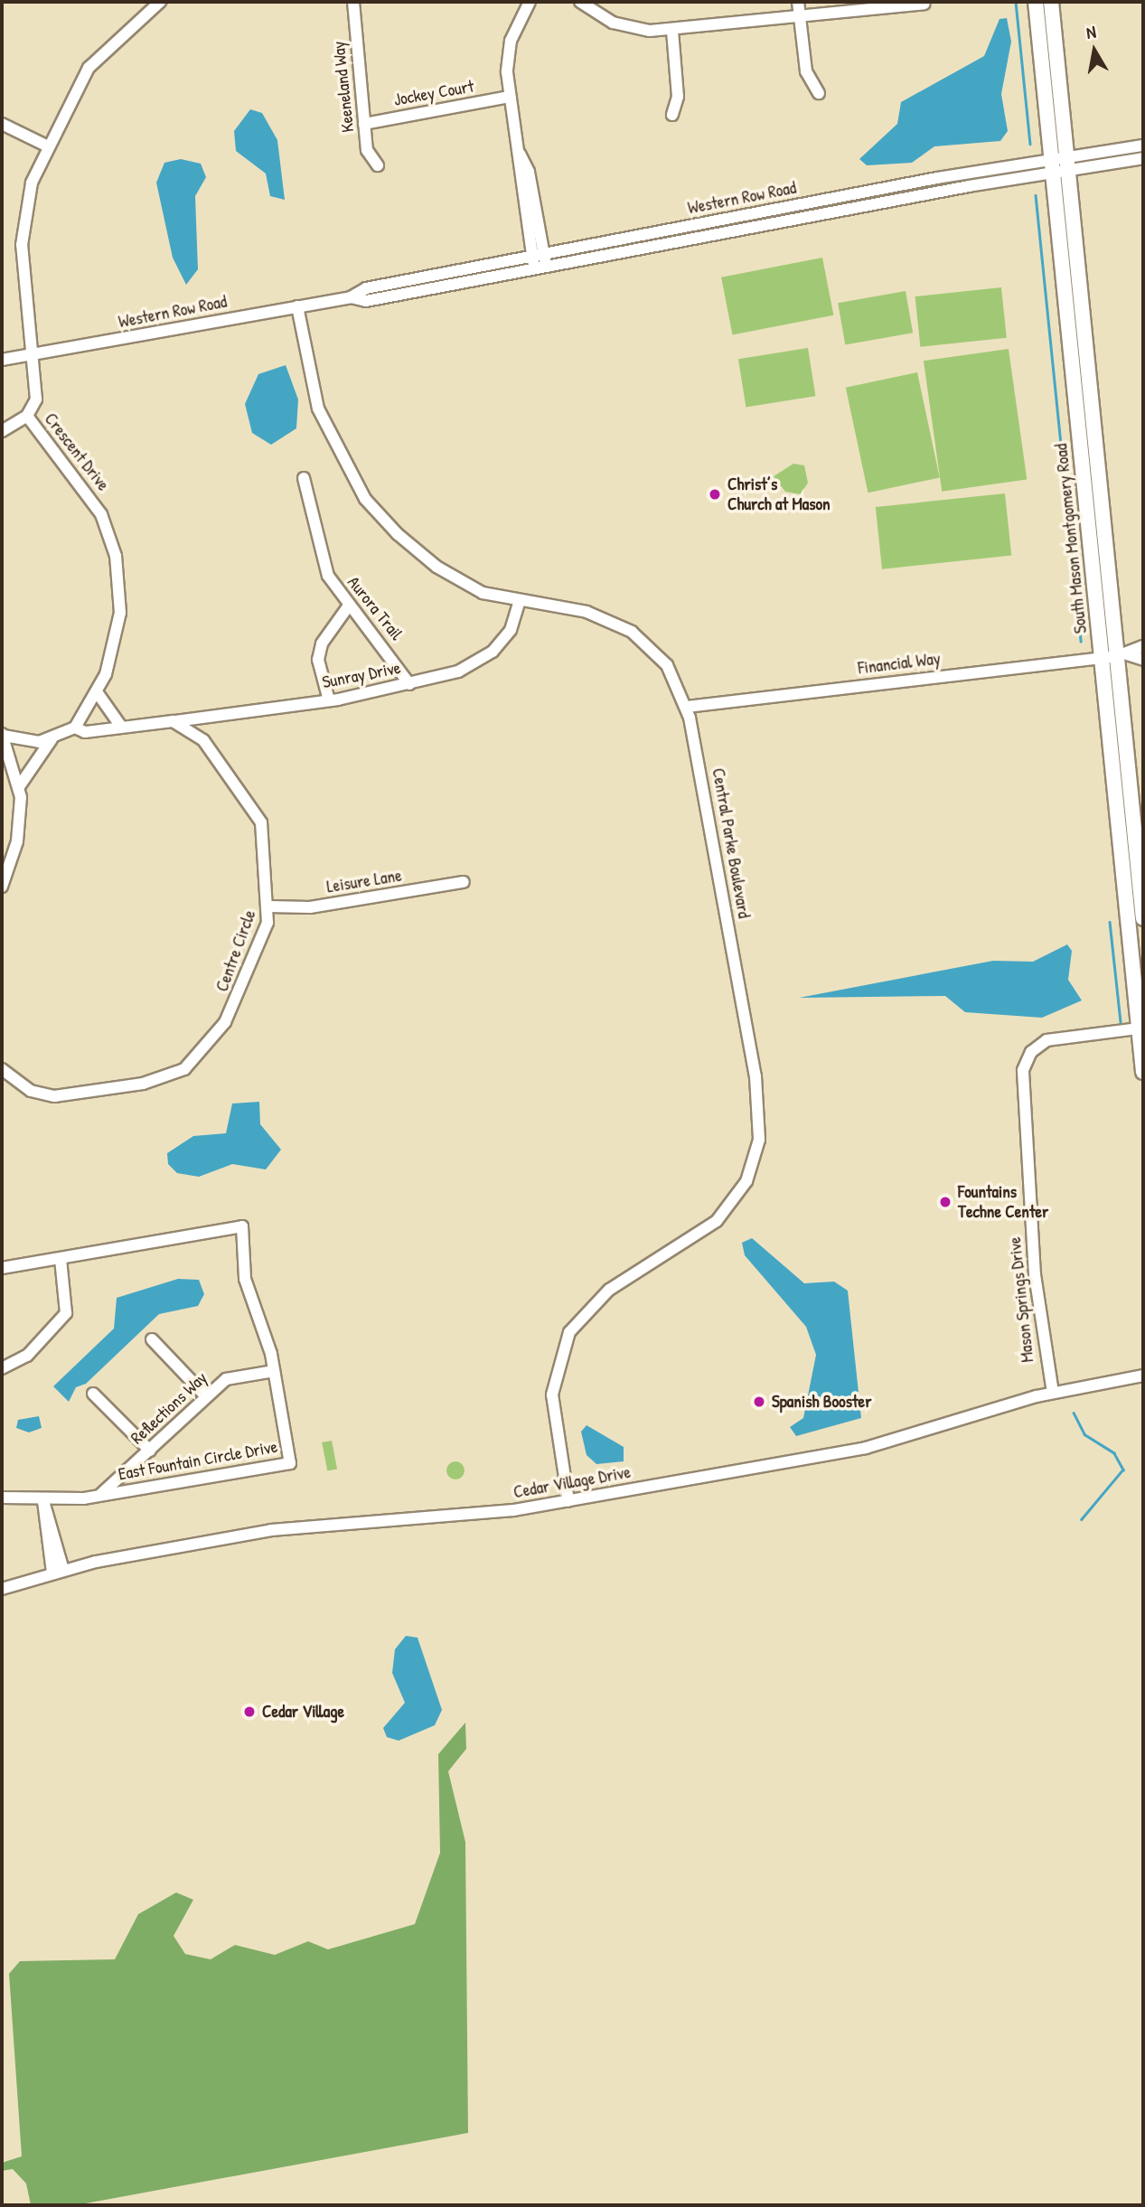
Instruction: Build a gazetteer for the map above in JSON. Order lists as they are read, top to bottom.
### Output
{
  "streets": {
    "main road": ["South Mason Montgomery Road"],
    "street": [
      "Keeneland Way",
      "Jockey Court",
      "Western Row Road",
      "Crescent Drive",
      "Aurora Trail",
      "Financial Way",
      "Sunray Drive",
      "Central Parke Boulevard",
      "Leisure Lane",
      "Centre Circle",
      "Mason Springs Drive",
      "Reflections Way",
      "East Fountain Circle Drive",
      "Cedar Village Drive"
    ]
  },
  "crossings": [
    ["Keeneland Way", "Jockey Court"],
    ["Western Row Road", "South Mason Montgomery Road"],
    ["Western Row Road", "Central Parke Boulevard"],
    ["South Mason Montgomery Road", "Financial Way"],
    ["South Mason Montgomery Road", "Mason Springs Drive"],
    ["Aurora Trail", "Sunray Drive"],
    ["Financial Way", "Central Parke Boulevard"],
    ["Sunray Drive", "Central Parke Boulevard"],
    ["Sunray Drive", "Centre Circle"],
    ["Central Parke Boulevard", "Cedar Village Drive"],
    ["Leisure Lane", "Centre Circle"],
    ["Mason Springs Drive", "Cedar Village Drive"],
    ["Reflections Way", "East Fountain Circle Drive"]
  ],
  "places": [
    "Christ’s Church at Mason",
    "Fountains Techne Center",
    "Spanish Booster",
    "Cedar Village"
  ],
  "north": "top"
}
